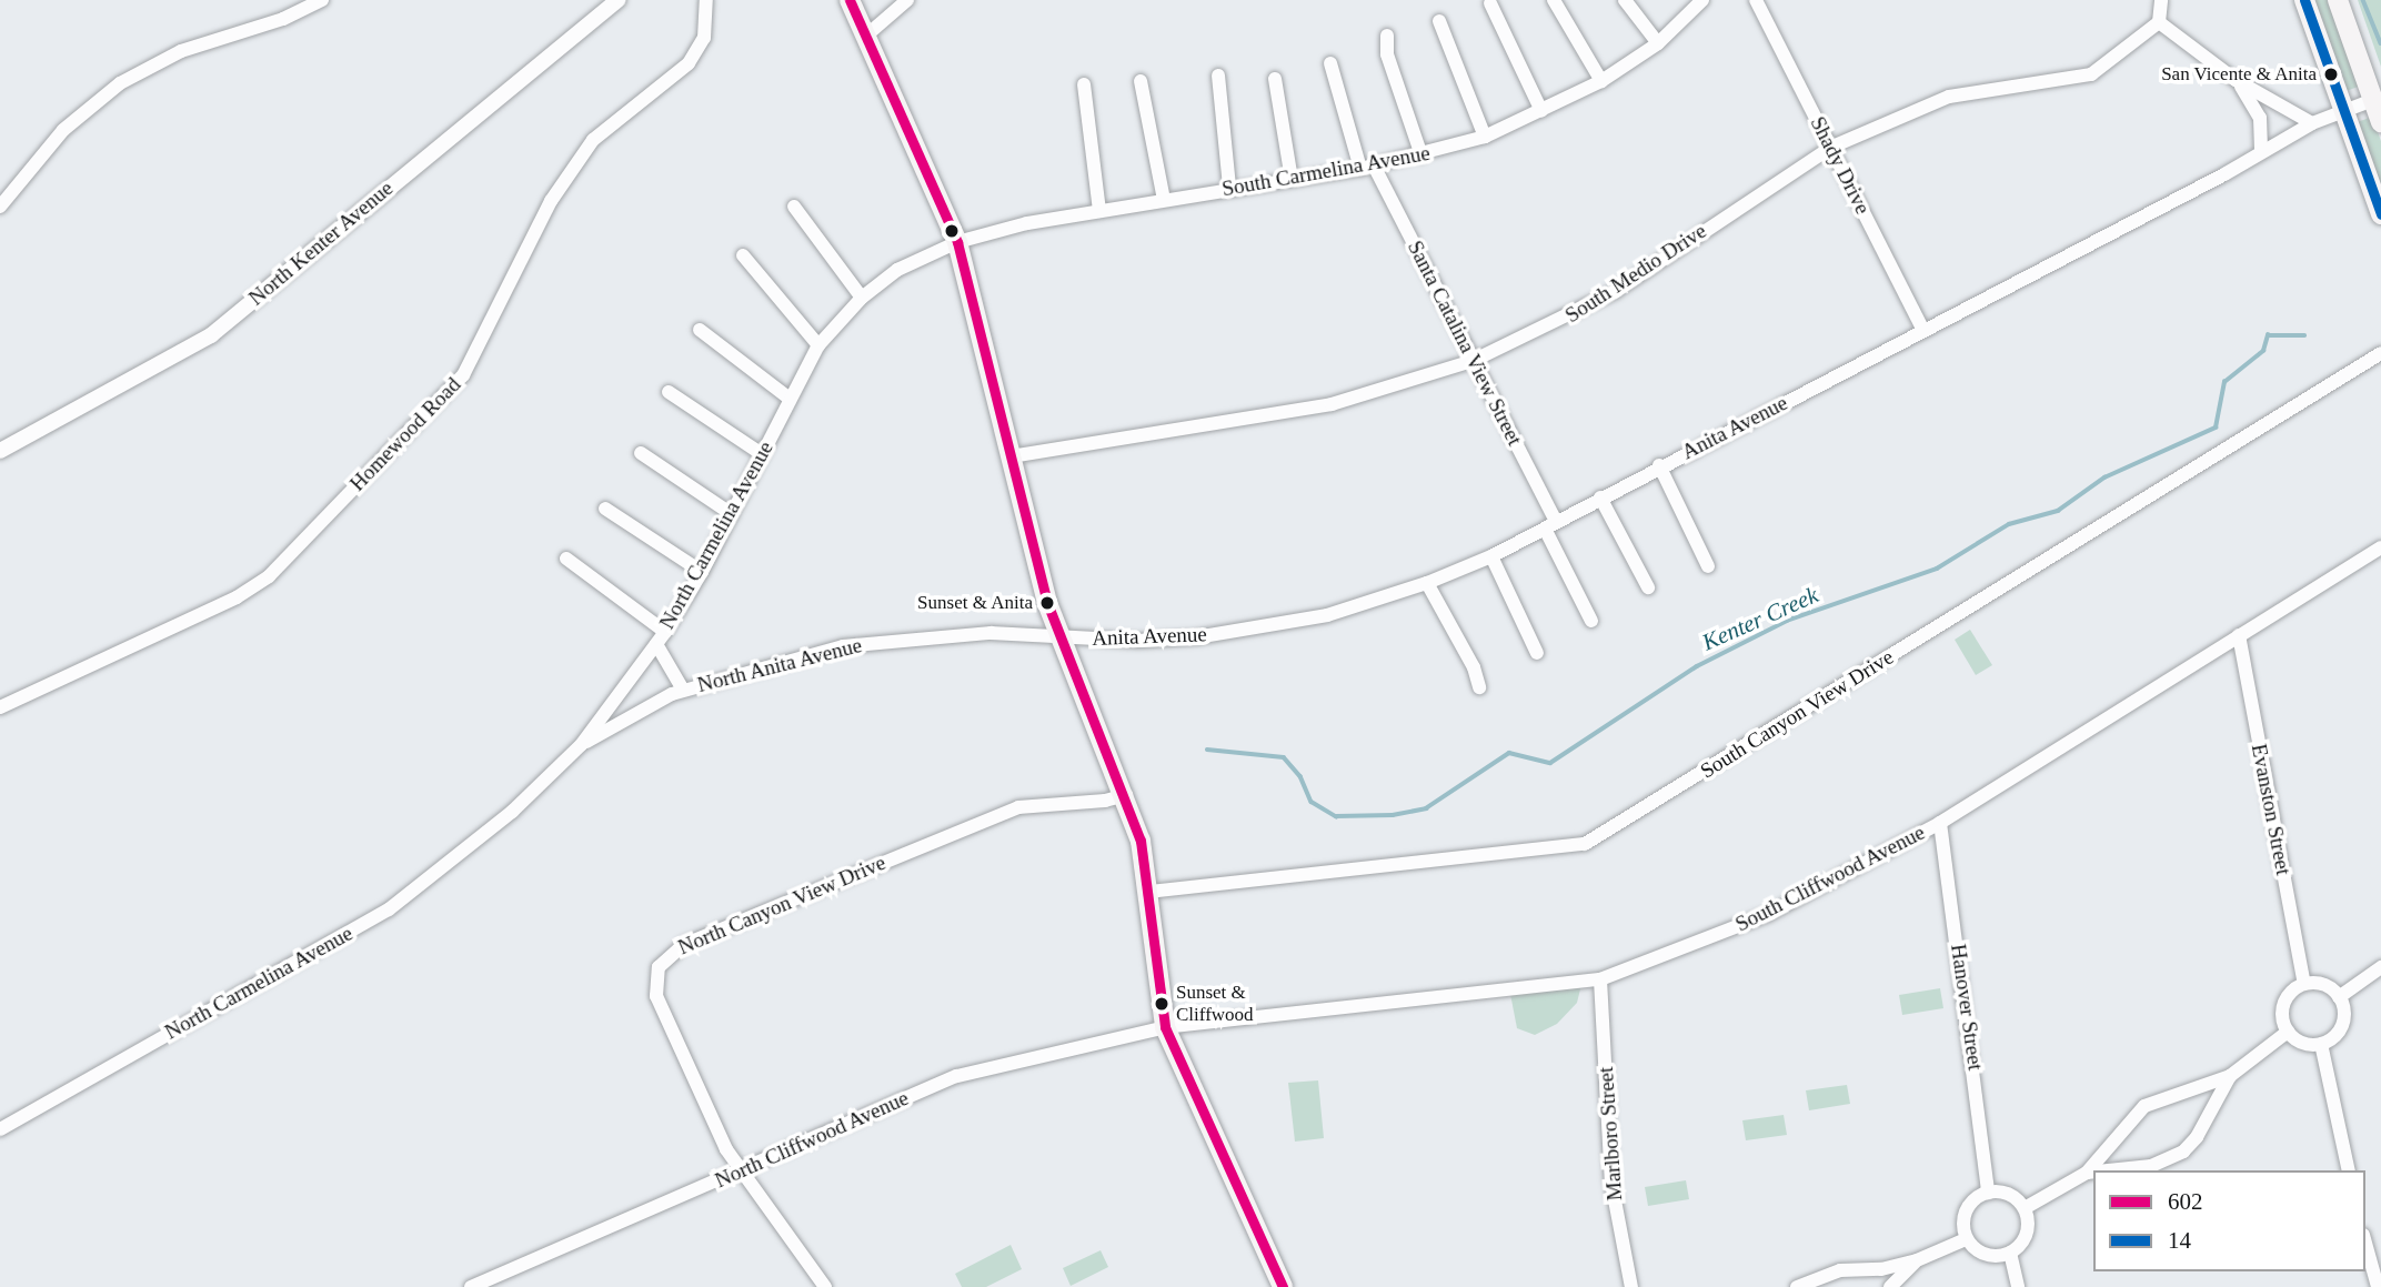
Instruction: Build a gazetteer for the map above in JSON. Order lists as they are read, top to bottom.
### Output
{
  "streets": {
    "street": [
      "Shady Drive",
      "South Carmelina Avenue",
      "North Kenter Avenue",
      "South Medio Drive",
      "Santa Catalina View Street",
      "Anita Avenue",
      "Homewood Road",
      "North Carmelina Avenue",
      "North Anita Avenue",
      "South Canyon View Drive",
      "Evanston Street",
      "South Cliffwood Avenue",
      "North Canyon View Drive",
      "Hanover Street",
      "Marlboro Street",
      "North Cliffwood Avenue"
    ]
  },
  "crossings": [
    ["Shady Drive", "South Medio Drive"],
    ["Shady Drive", "Anita Avenue"],
    ["South Carmelina Avenue", "Santa Catalina View Street"],
    ["South Carmelina Avenue", "North Carmelina Avenue"],
    ["South Medio Drive", "Santa Catalina View Street"],
    ["Santa Catalina View Street", "Anita Avenue"],
    ["Anita Avenue", "North Anita Avenue"],
    ["North Carmelina Avenue", "North Anita Avenue"],
    ["Evanston Street", "South Cliffwood Avenue"],
    ["South Cliffwood Avenue", "Hanover Street"],
    ["South Cliffwood Avenue", "Marlboro Street"],
    ["South Cliffwood Avenue", "North Cliffwood Avenue"],
    ["North Canyon View Drive", "North Cliffwood Avenue"]
  ],
  "water": ["Kenter Creek"],
  "places": ["San Vicente & Anita", "Sunset & Anita", "Sunset & Cliffwood"],
  "lines": ["transit line 602", "transit line 14"],
  "legend": ["602", "14"]
}
